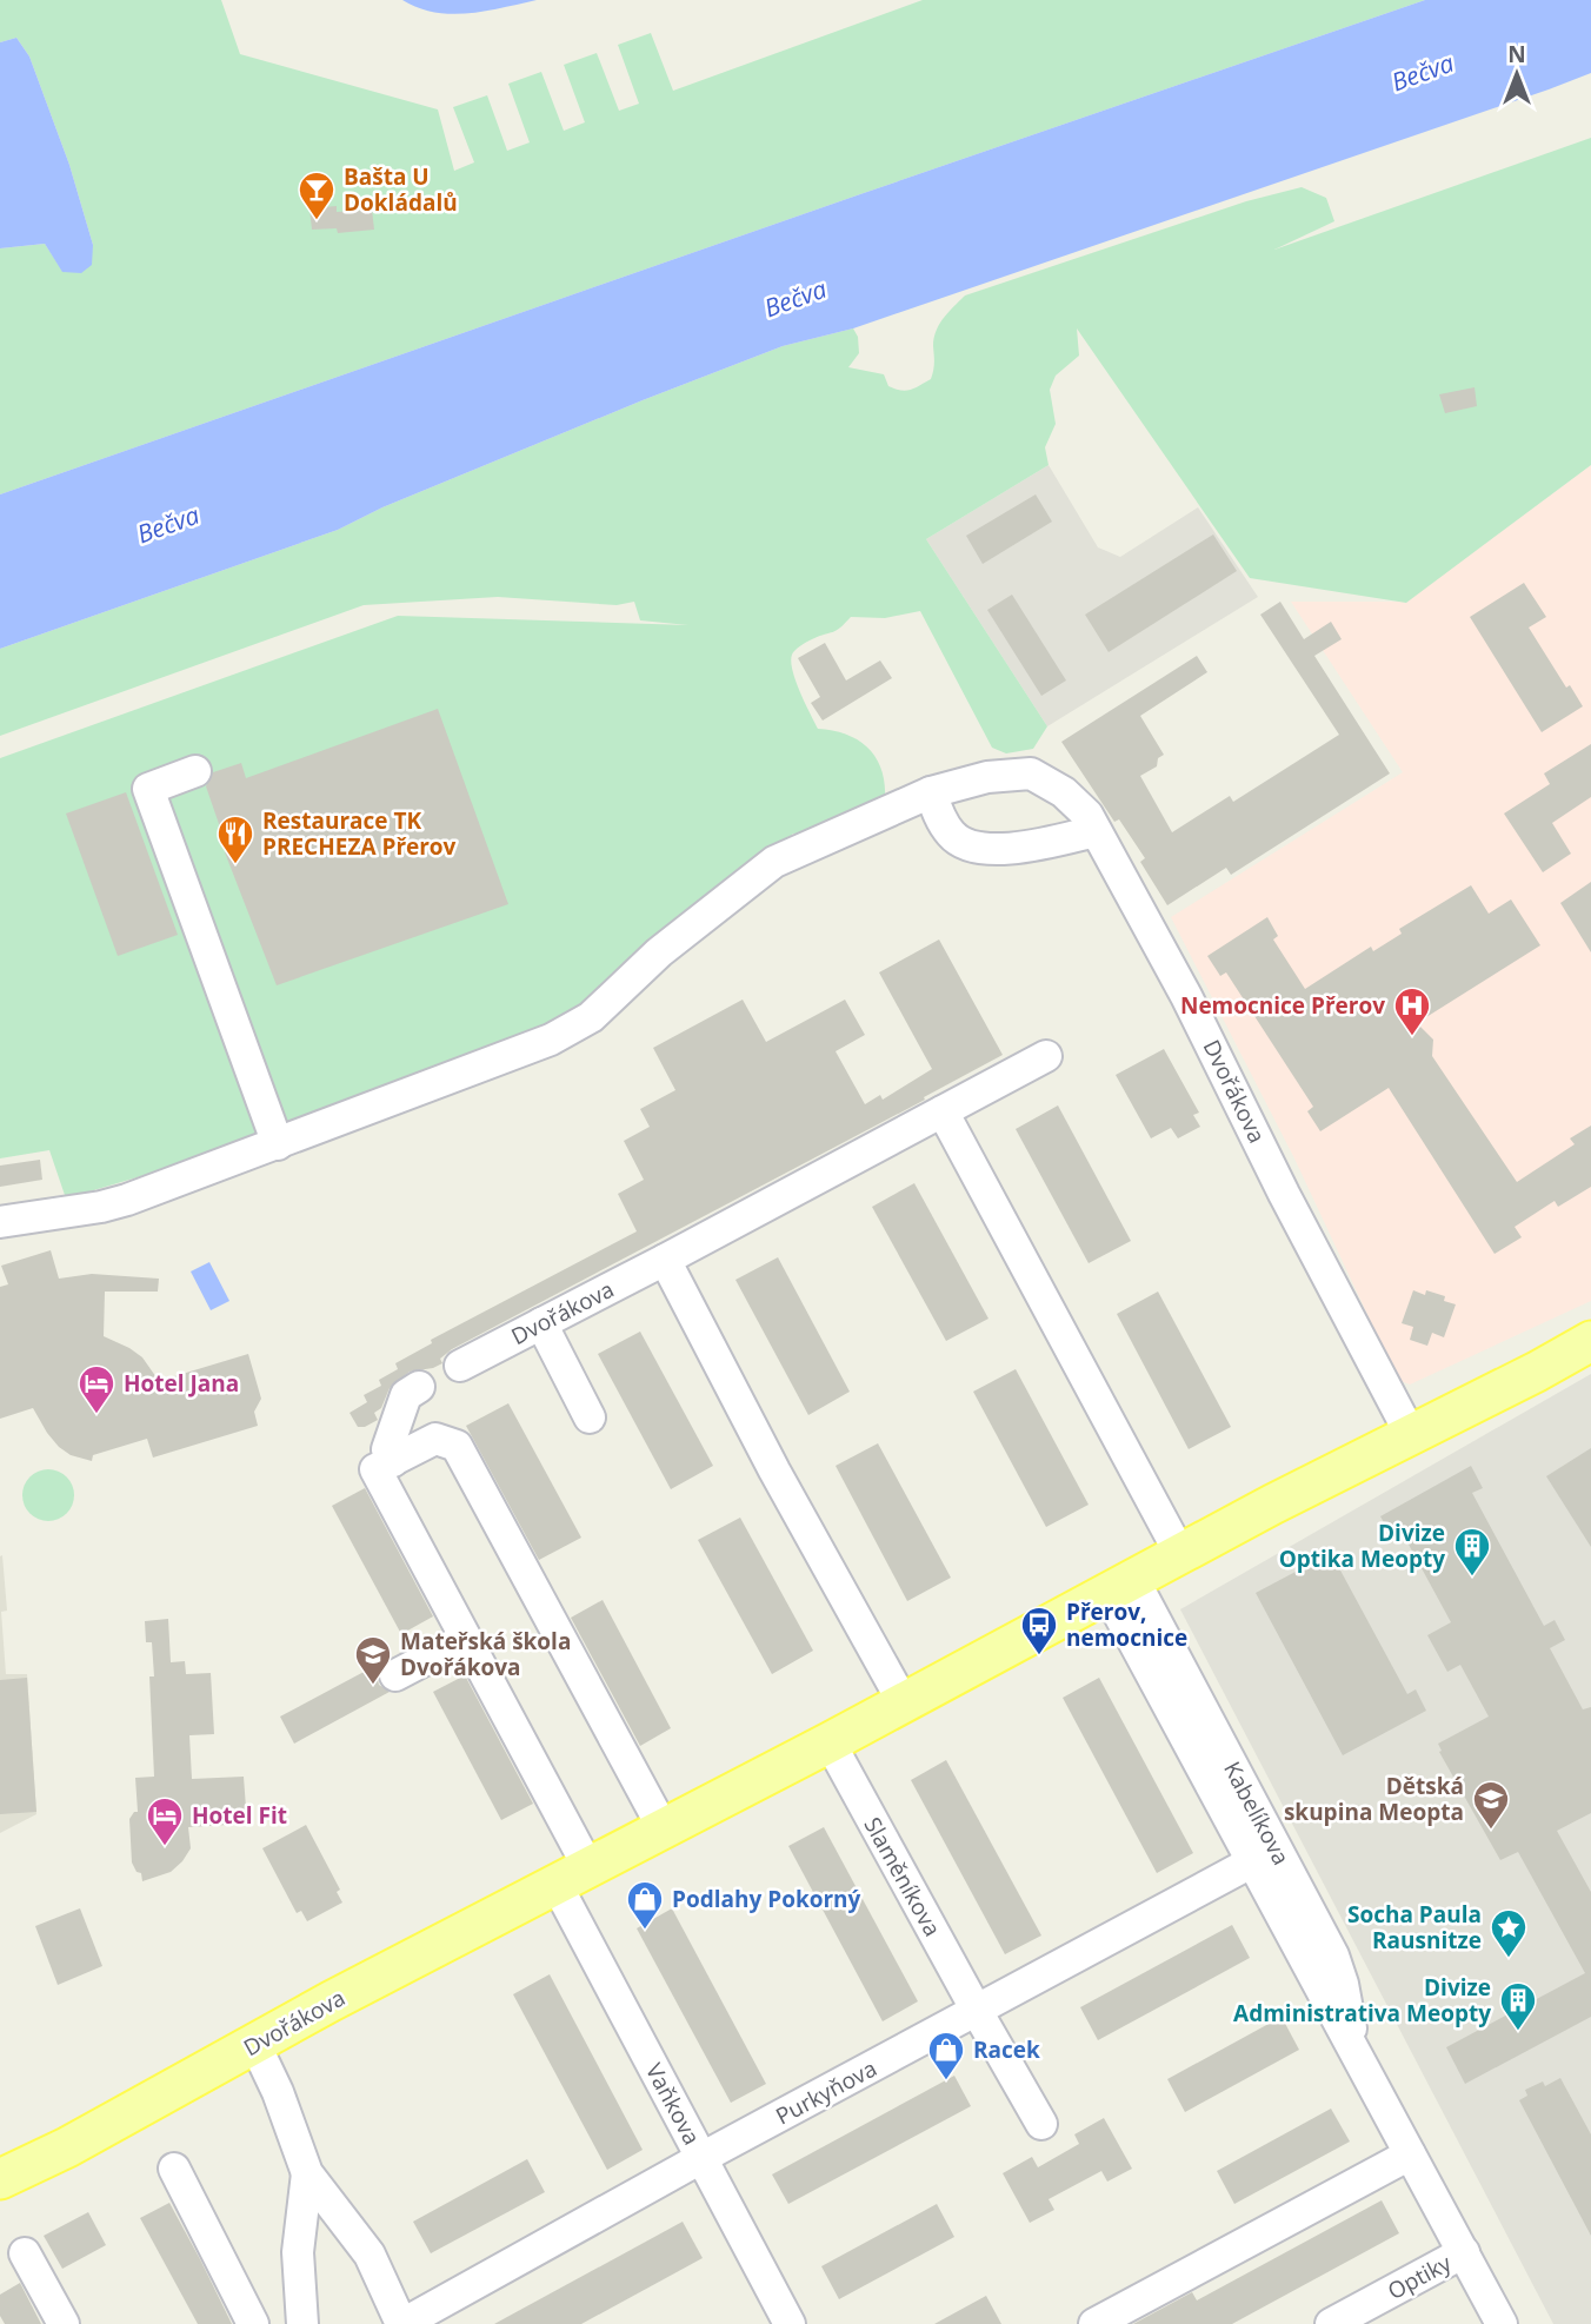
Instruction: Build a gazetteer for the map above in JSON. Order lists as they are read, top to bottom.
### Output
{
  "streets": {
    "main road": ["Dvořákova"],
    "street": [
      "Kabelíkova",
      "Slaměníkova",
      "Purkyňova",
      "Vaňkova",
      "Optiky"
    ]
  },
  "crossings": [
    ["Dvořákova", "Kabelíkova"],
    ["Dvořákova", "Slaměníkova"],
    ["Dvořákova", "Vaňkova"],
    ["Kabelíkova", "Purkyňova"],
    ["Kabelíkova", "Optiky"],
    ["Slaměníkova", "Purkyňova"],
    ["Purkyňova", "Vaňkova"]
  ],
  "water": ["Bečva"],
  "places": {
    "bar": ["Bašta U Dokládalů"],
    "restaurant": ["Restaurace TK PRECHEZA Přerov"],
    "hospital": ["Nemocnice Přerov"],
    "hotel": ["Hotel Jana", "Hotel Fit"],
    "building": ["Divize Optika Meopty", "Divize Administrativa Meopty"],
    "bus stop": ["Přerov, nemocnice"],
    "school or university": ["Mateřská škola Dvořákova", "Dětská skupina Meopta"],
    "shop": ["Podlahy Pokorný", "Racek"],
    "place": ["Socha Paula Rausnitze"]
  },
  "north": "top"
}
